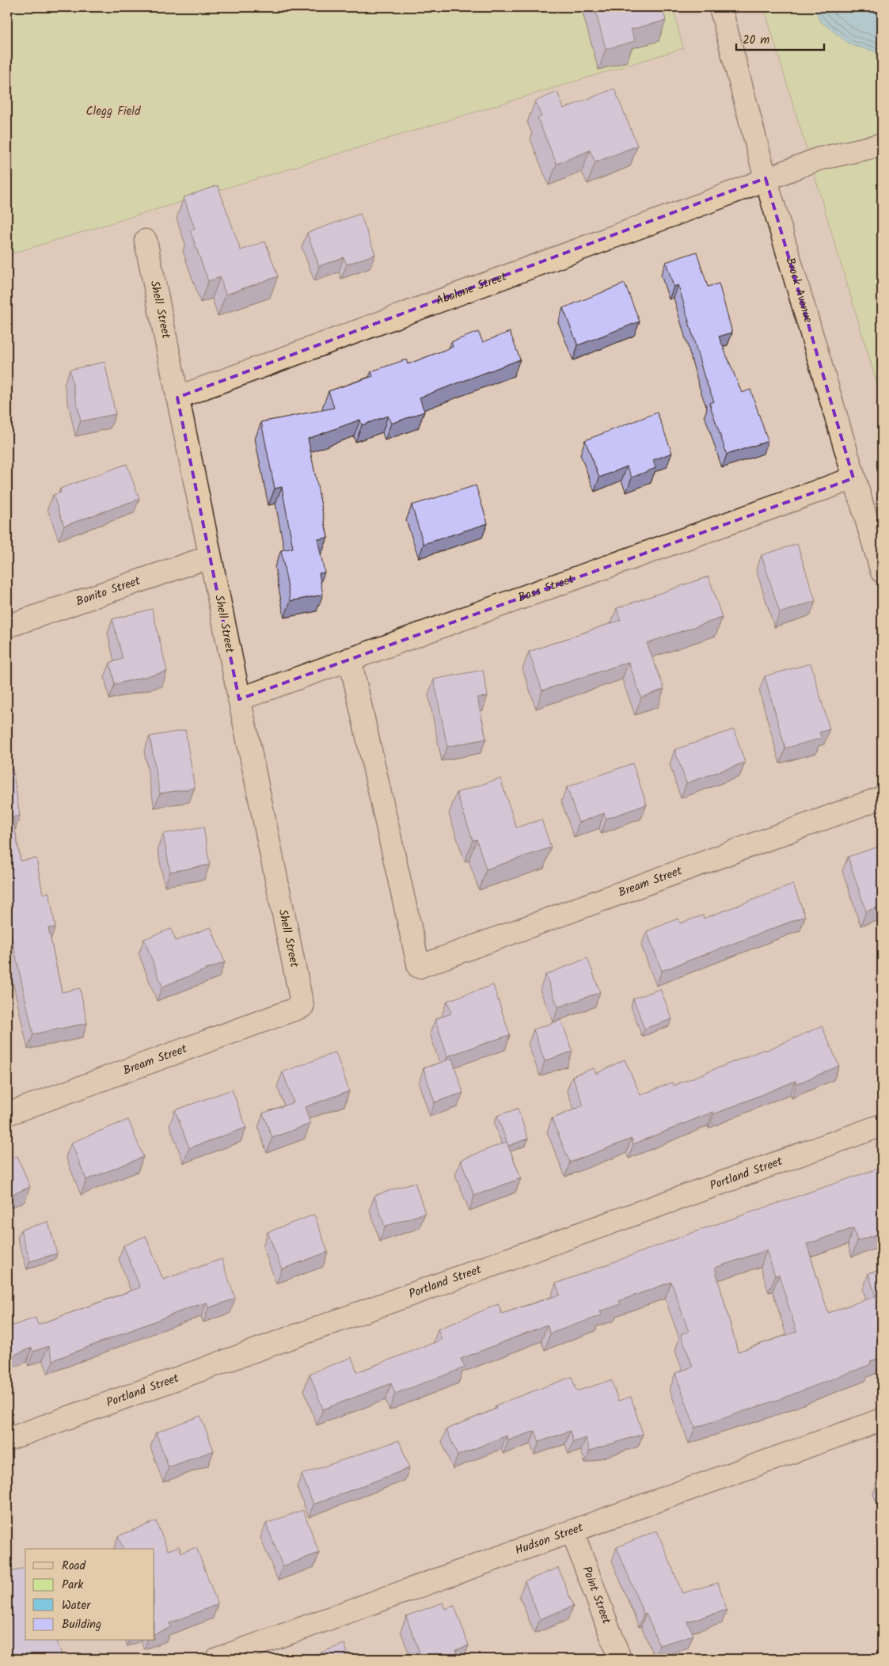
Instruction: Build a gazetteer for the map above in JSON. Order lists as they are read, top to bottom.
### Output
{
  "streets": {
    "street": [
      "Abalone Street",
      "Brock Avenue",
      "Shell Street",
      "Bass Street",
      "Bonito Street",
      "Bream Street",
      "Portland Street",
      "Hudson Street",
      "Point Street"
    ]
  },
  "crossings": [
    ["Abalone Street", "Brock Avenue"],
    ["Abalone Street", "Shell Street"],
    ["Brock Avenue", "Bass Street"],
    ["Shell Street", "Bass Street"],
    ["Shell Street", "Bonito Street"],
    ["Shell Street", "Bream Street"],
    ["Bass Street", "Bream Street"],
    ["Hudson Street", "Point Street"]
  ],
  "parks": ["Clegg Field"],
  "legend": [
    "Road",
    "Park",
    "Water",
    "Building"
  ],
  "scale_bar": "20 m"
}
